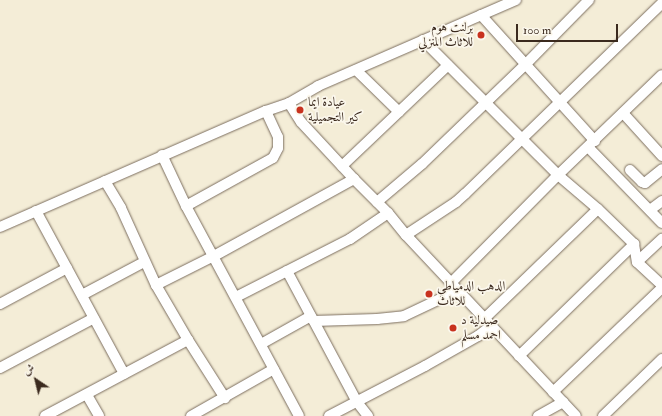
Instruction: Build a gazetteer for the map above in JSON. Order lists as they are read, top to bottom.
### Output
{
  "places": [
    "برلنت هوم للاثاث المنزلي",
    "عيادة ايما كير التجميلية",
    "الدهب الدمياطي للاثاث",
    "صيدلية د احمد مسلم"
  ],
  "scale_bar": "100 m",
  "north": "top left"
}
